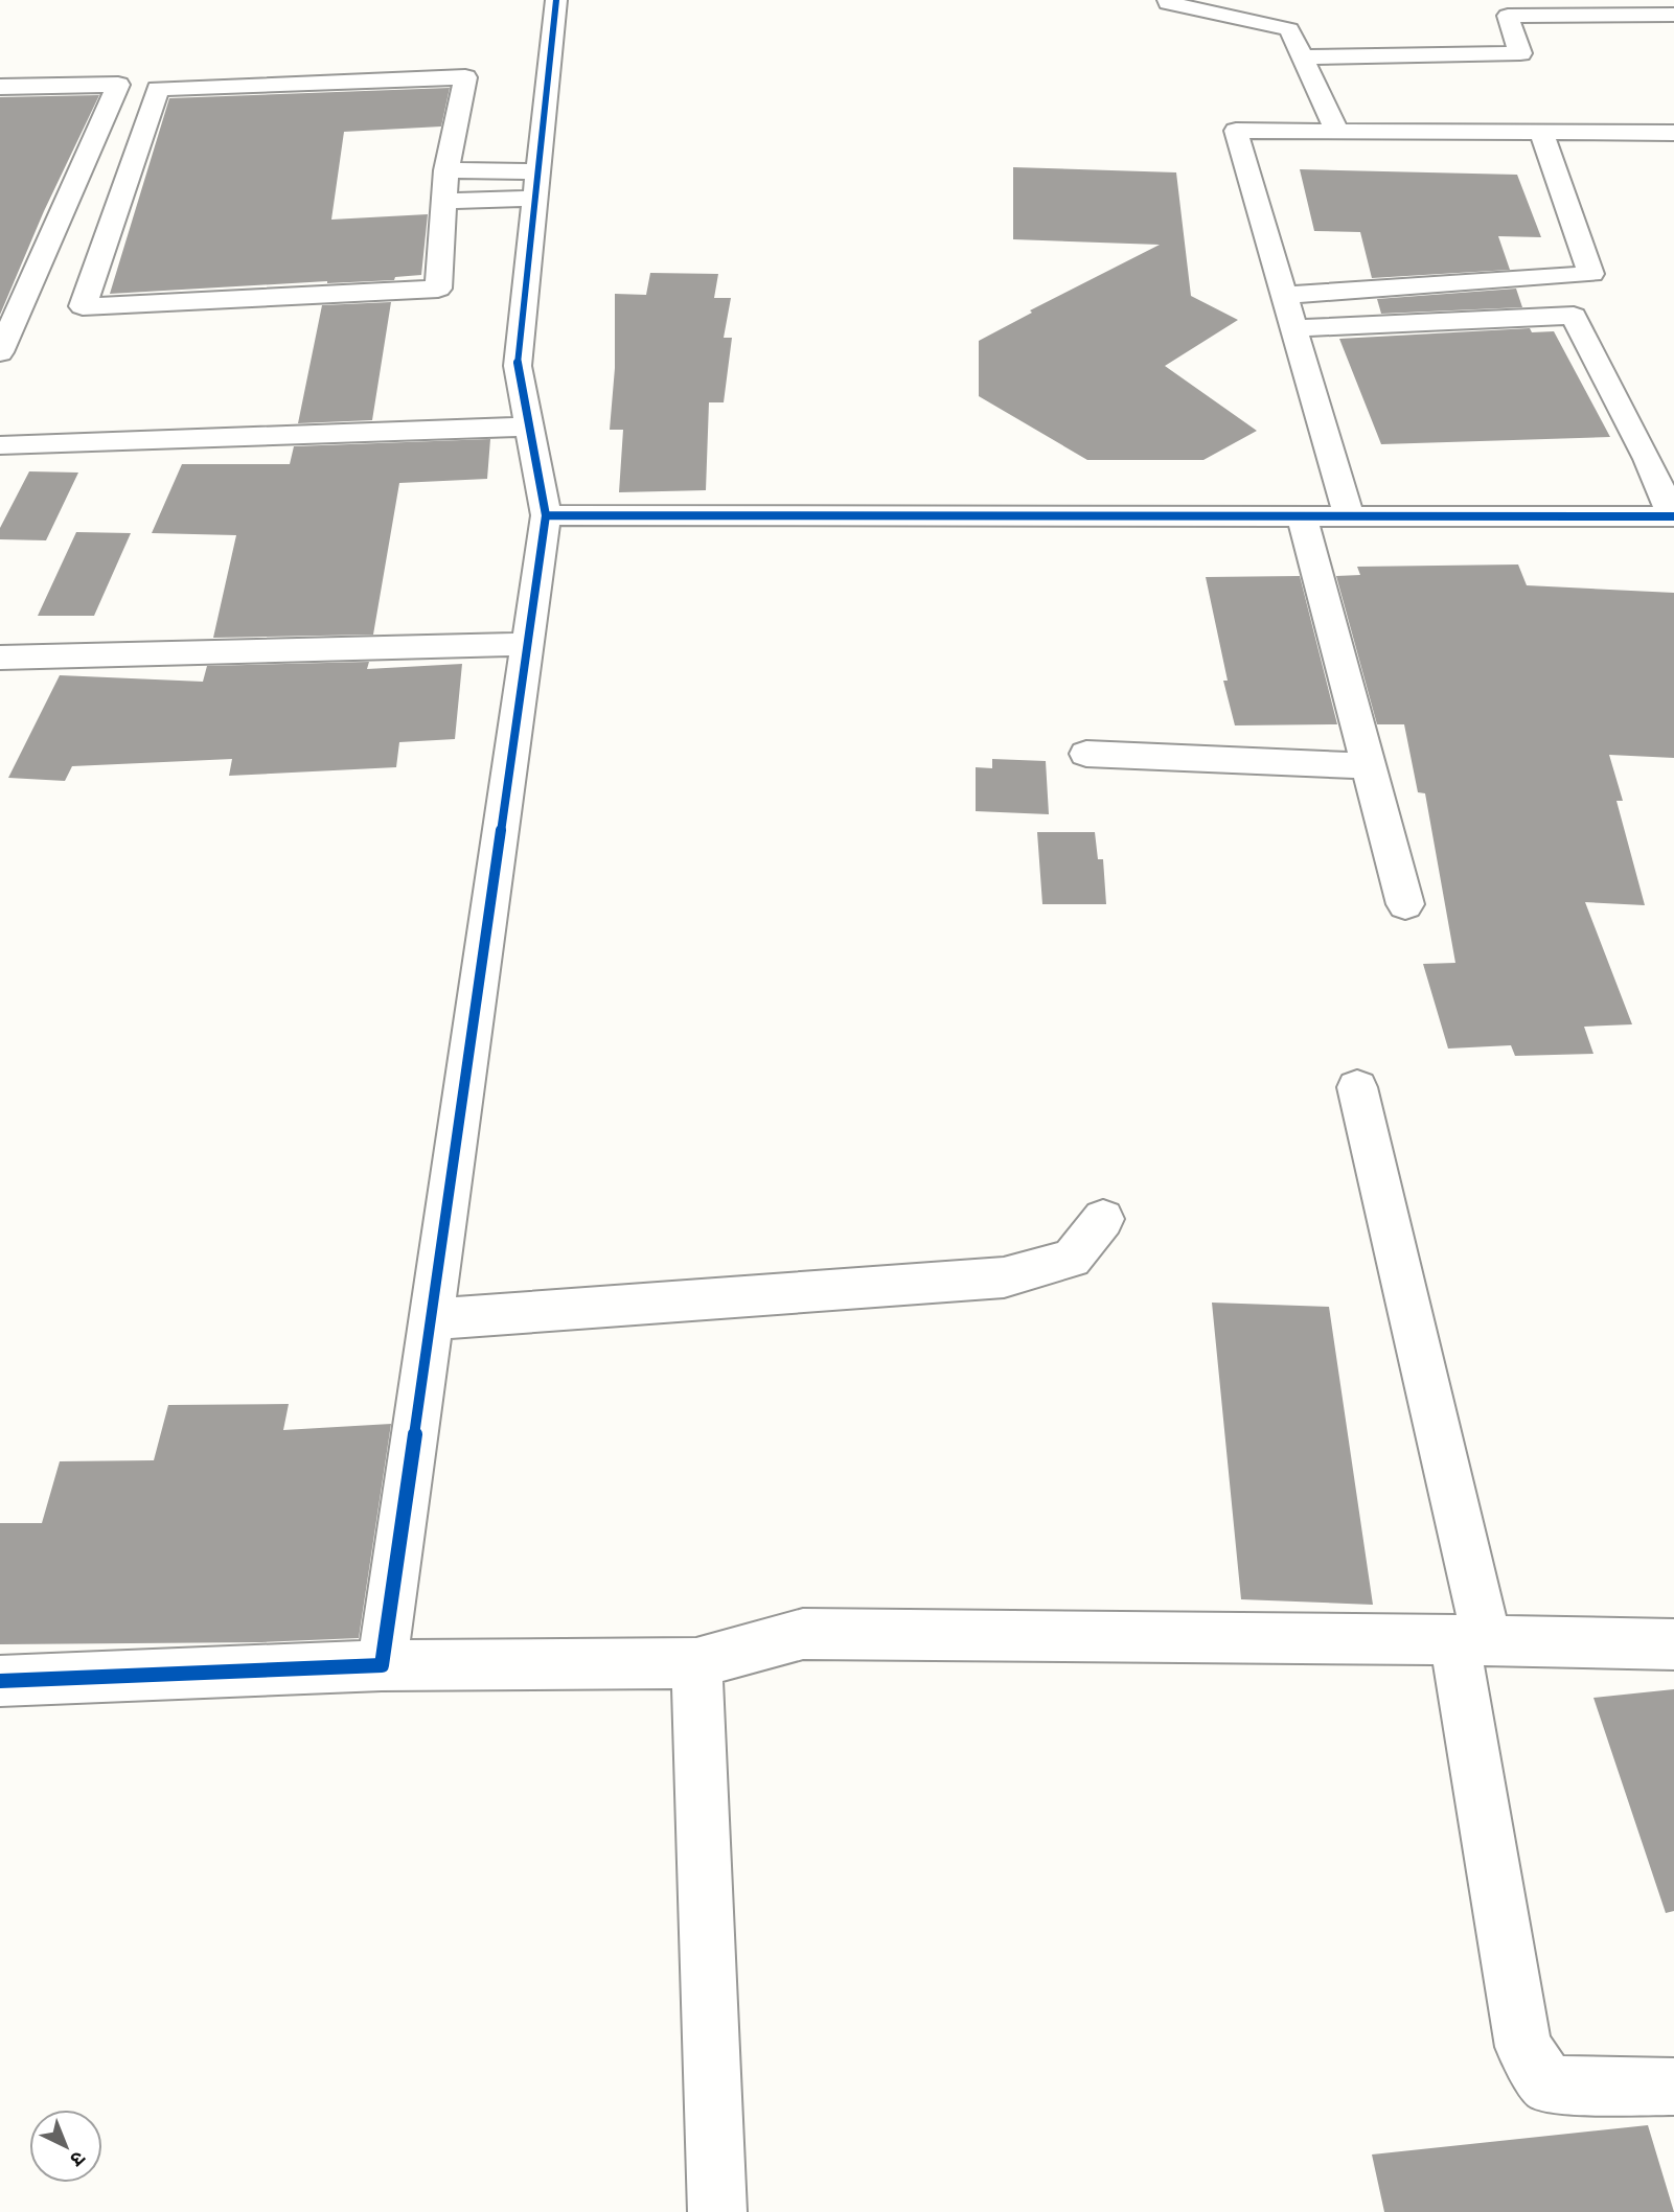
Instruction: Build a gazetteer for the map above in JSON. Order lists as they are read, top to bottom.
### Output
{
  "north": "bottom right"
}
